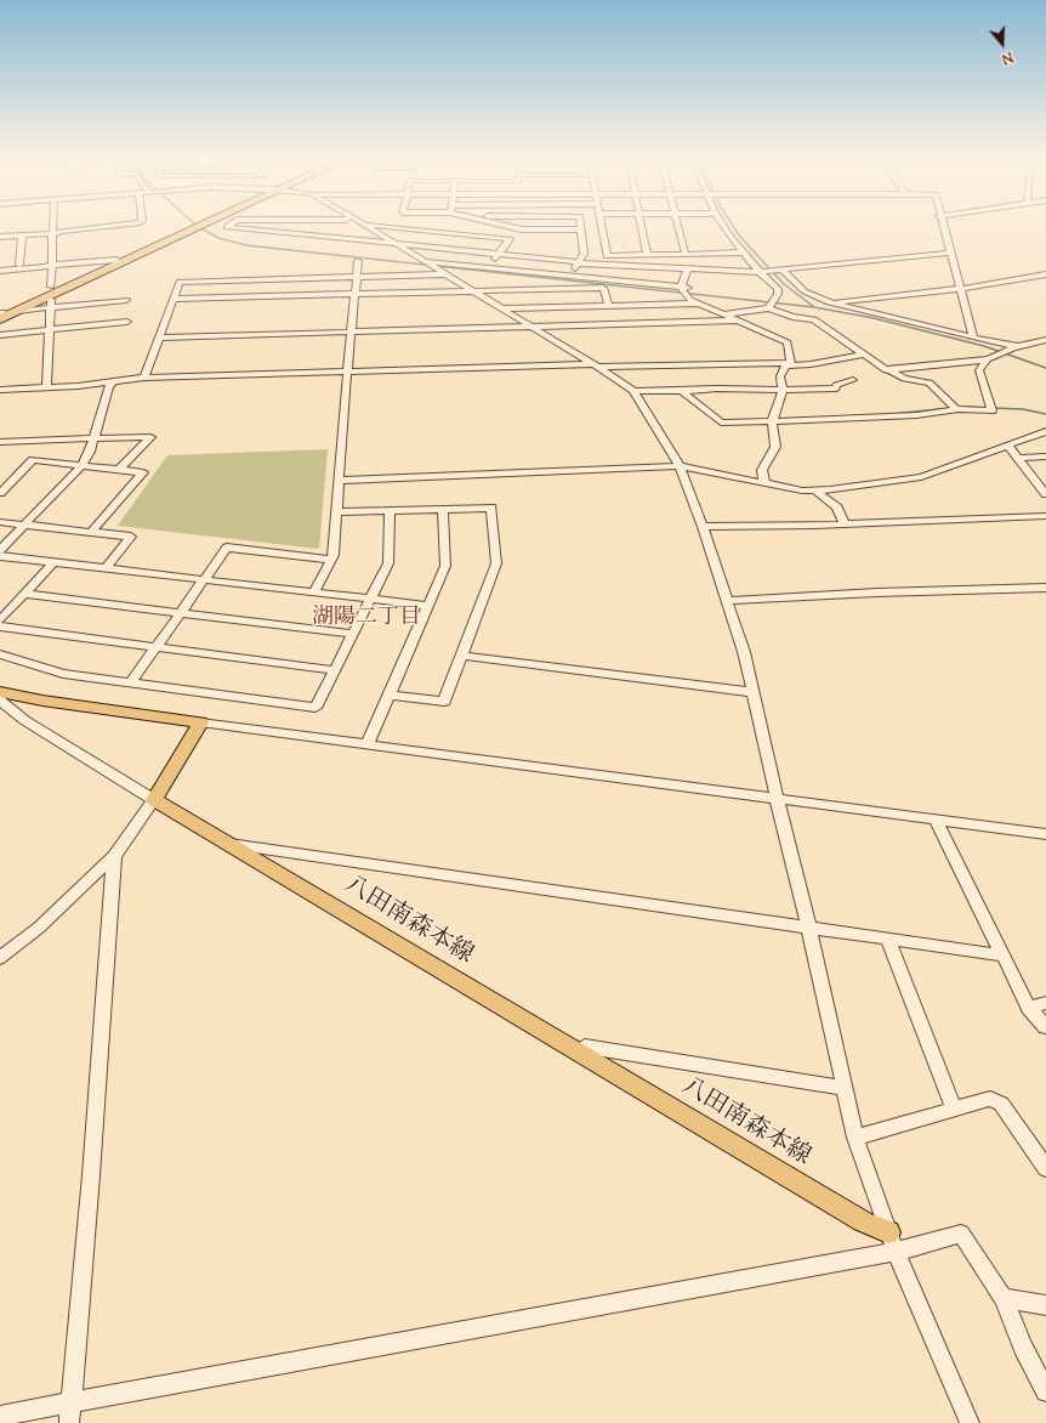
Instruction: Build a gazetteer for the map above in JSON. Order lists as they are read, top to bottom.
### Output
{
  "streets": {
    "main road": ["八田南森本線"]
  },
  "districts": ["湖陽二丁目"],
  "north": "bottom"
}
